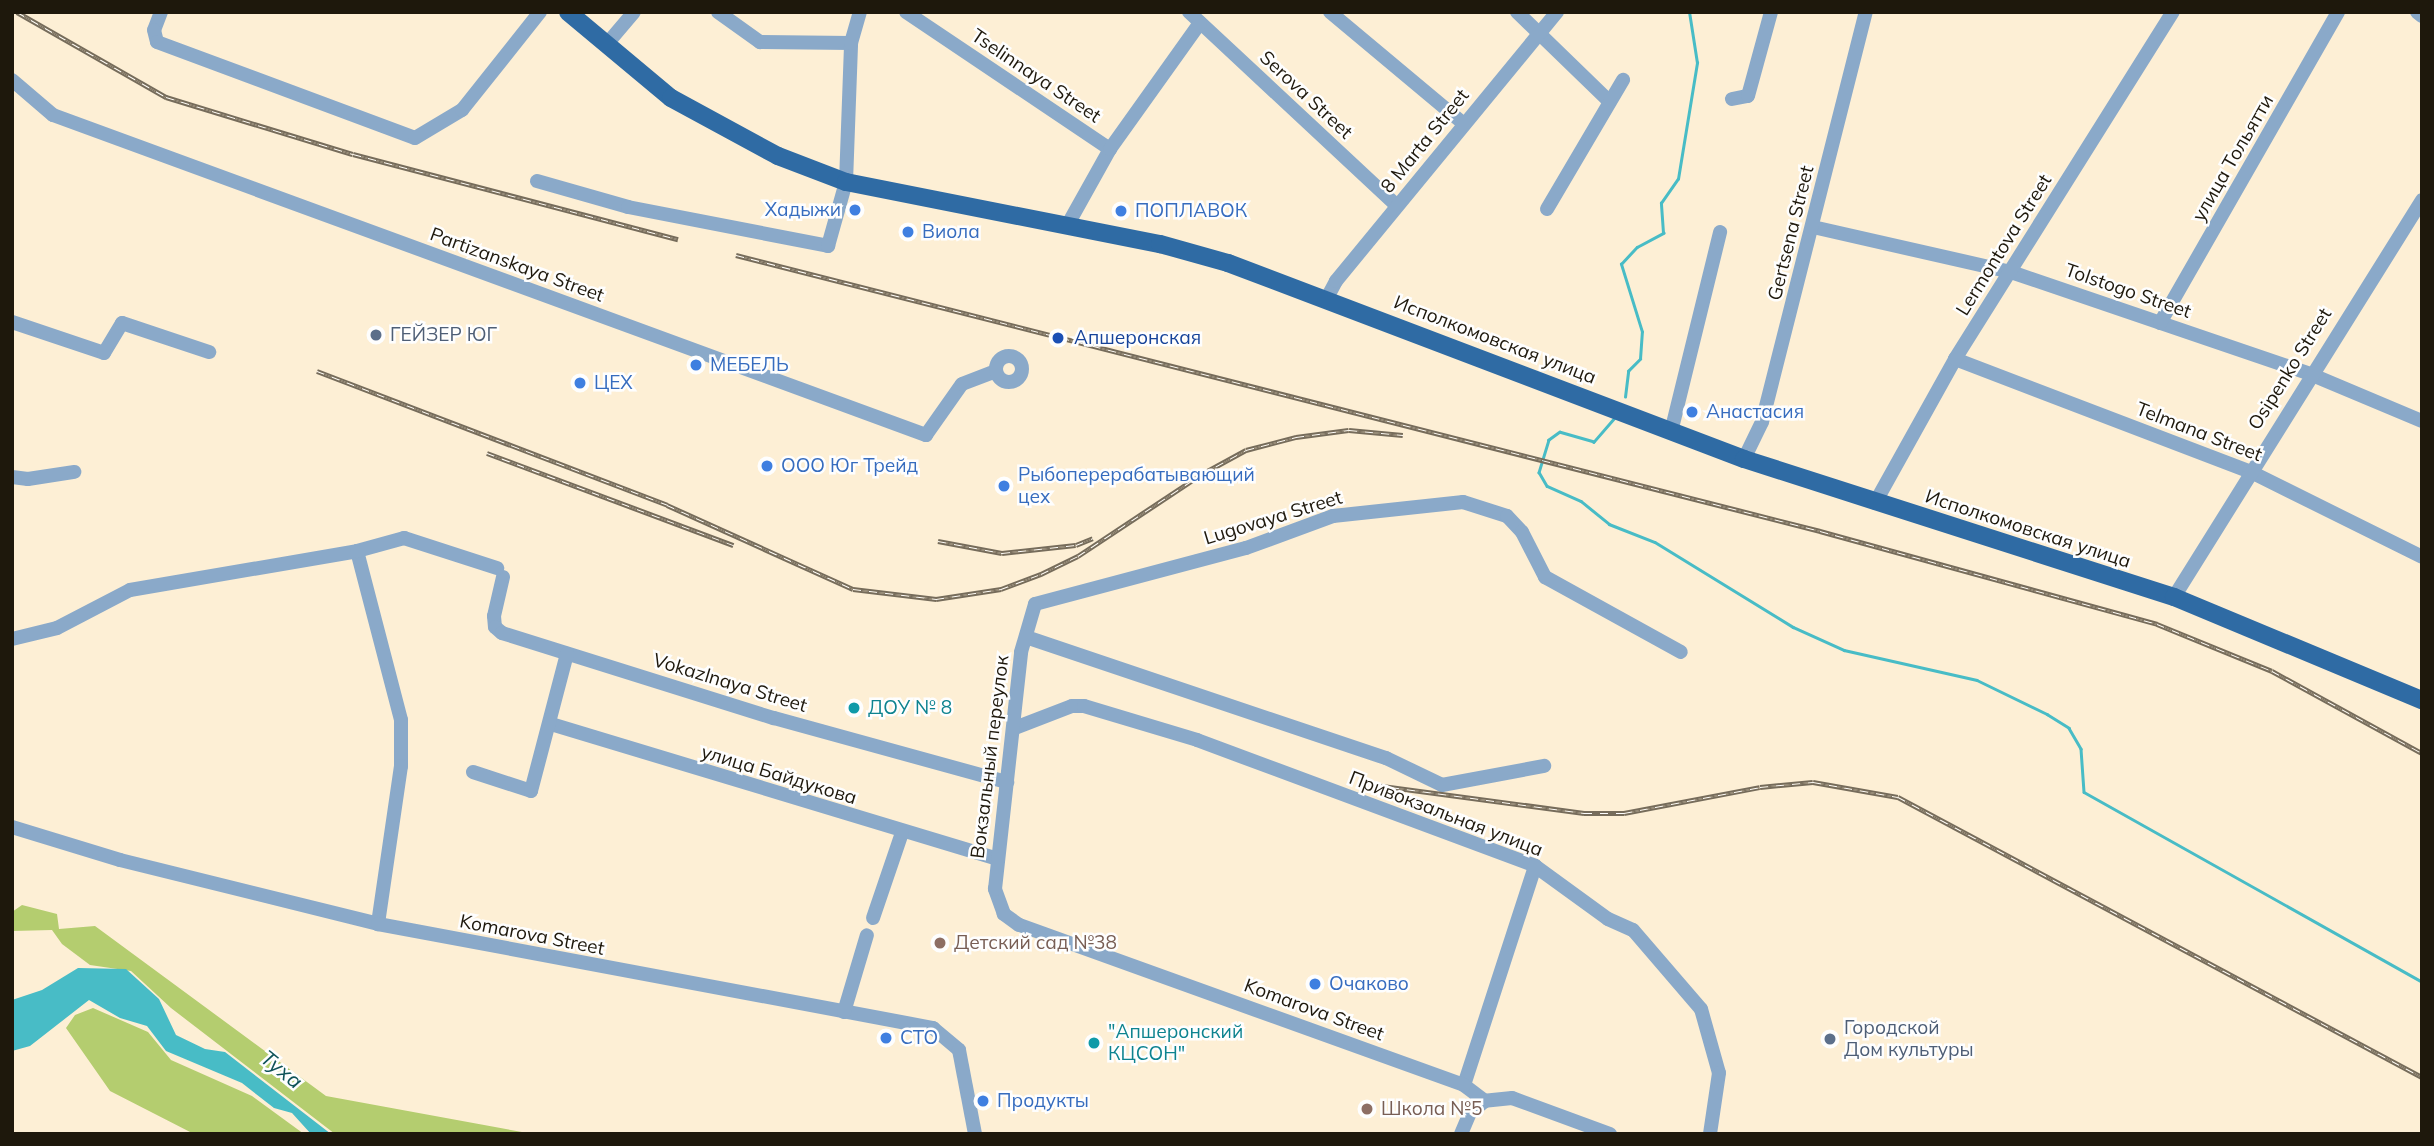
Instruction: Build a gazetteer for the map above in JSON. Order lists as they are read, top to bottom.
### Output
{
  "streets": {
    "main road": ["Исполкомовская улица"],
    "street": [
      "Tselinnaya Street",
      "Serova Street",
      "8 Marta Street",
      "улица Тольятти",
      "Gertsena Street",
      "Lermontova Street",
      "Partizanskaya Street",
      "Tolstogo Street",
      "Osipenko Street",
      "Telmana Street",
      "Lugovaya Street",
      "Vokazlnaya Street",
      "Вокзальный переулок",
      "улица Байдукова",
      "Привокзальная улица",
      "Komarova Street"
    ]
  },
  "crossings": [
    ["Serova Street", "8 Marta Street"],
    ["8 Marta Street", "Исполкомовская улица"],
    ["улица Тольятти", "Tolstogo Street"],
    ["Gertsena Street", "Tolstogo Street"],
    ["Gertsena Street", "Исполкомовская улица"],
    ["Lermontova Street", "Tolstogo Street"],
    ["Lermontova Street", "Исполкомовская улица"],
    ["Lermontova Street", "Telmana Street"],
    ["Tolstogo Street", "Osipenko Street"],
    ["Исполкомовская улица", "Osipenko Street"],
    ["Osipenko Street", "Telmana Street"],
    ["Lugovaya Street", "Вокзальный переулок"],
    ["Vokazlnaya Street", "Вокзальный переулок"],
    ["Вокзальный переулок", "улица Байдукова"],
    ["Вокзальный переулок", "Привокзальная улица"],
    ["Вокзальный переулок", "Komarova Street"]
  ],
  "water": ["Туха"],
  "places": [
    "Хадыжи",
    "ПОПЛАВОК",
    "Виола",
    "ГЕЙЗЕР ЮГ",
    "Апшеронская",
    "МЕБЕЛЬ",
    "ЦЕХ",
    "Анастасия",
    "ООО Юг Трейд",
    "Рыбоперерабатывающий цех",
    "ДОУ № 8",
    "Детский сад №38",
    "Очаково",
    "СТО",
    "Городской Дом культуры",
    "\"Апшеронский КЦСОН\"",
    "Продукты",
    "Школа №5"
  ]
}
